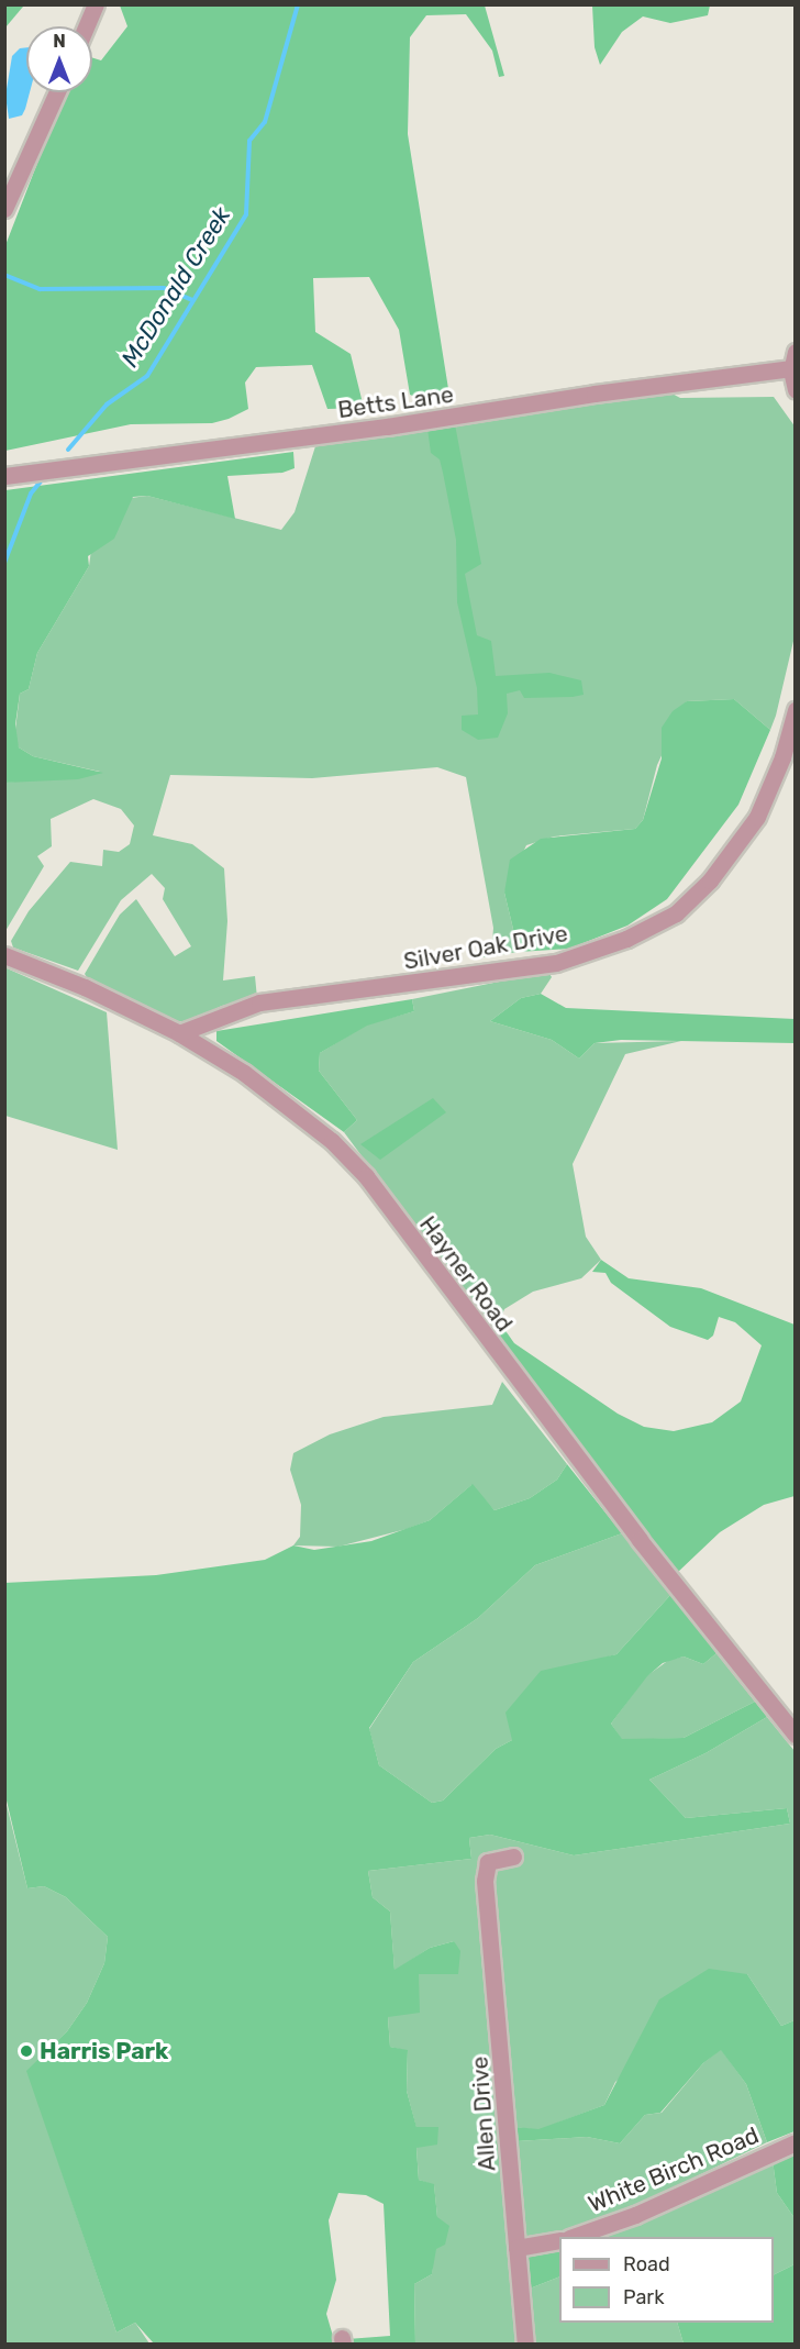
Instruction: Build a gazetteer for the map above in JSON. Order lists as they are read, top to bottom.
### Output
{
  "streets": {
    "street": [
      "Betts Lane",
      "Silver Oak Drive",
      "Hayner Road",
      "Allen Drive",
      "White Birch Road"
    ]
  },
  "crossings": [
    ["Silver Oak Drive", "Hayner Road"]
  ],
  "water": ["McDonald Creek"],
  "places": ["Harris Park"],
  "legend": ["Road", "Park"],
  "north": "top"
}
